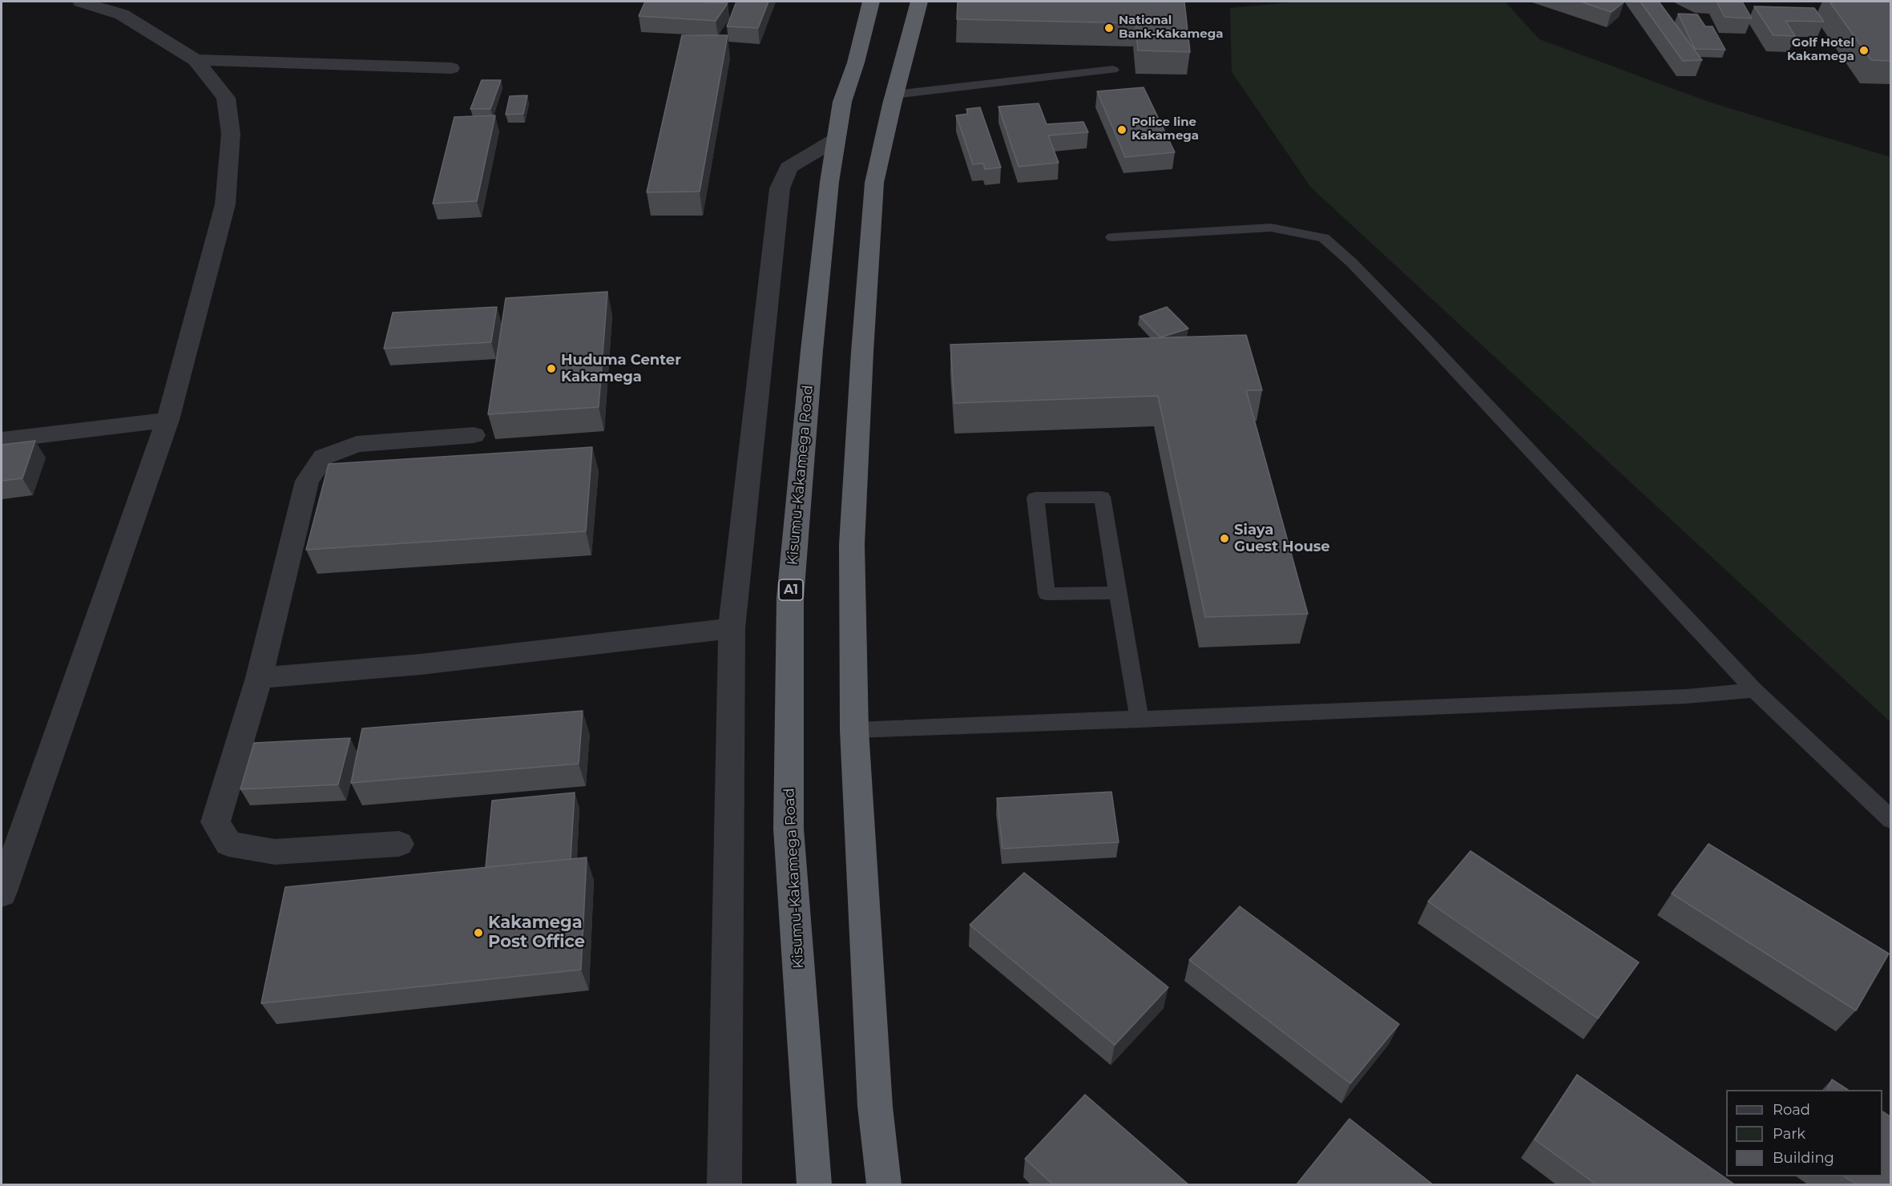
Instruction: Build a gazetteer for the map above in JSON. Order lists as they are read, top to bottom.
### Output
{
  "streets": {
    "highway": ["Kisumu-Kakamega Road", "A1"]
  },
  "places": [
    "National Bank-Kakamega",
    "Golf Hotel Kakamega",
    "Police line Kakamega",
    "Huduma Center Kakamega",
    "Siaya Guest House",
    "Kakamega Post Office"
  ],
  "legend": ["Road", "Park", "Building"]
}
